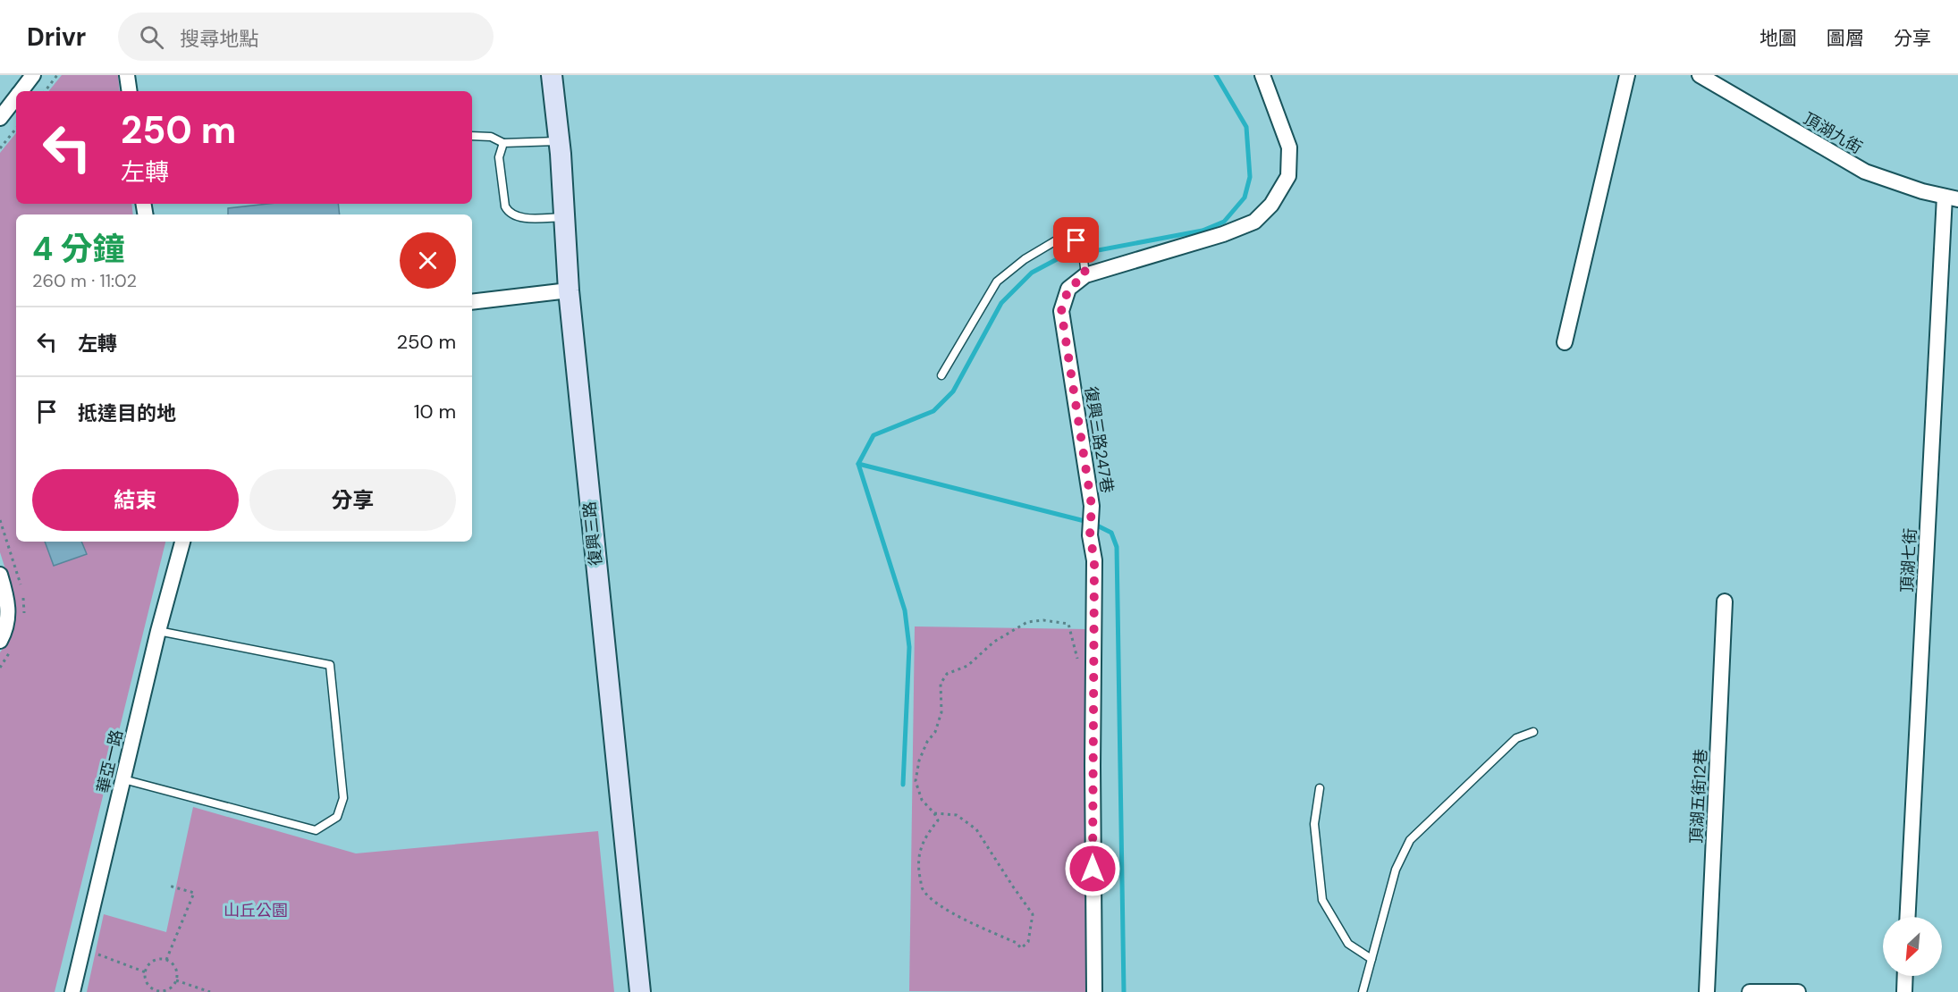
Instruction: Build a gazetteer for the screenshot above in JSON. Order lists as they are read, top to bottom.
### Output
{
  "streets": {
    "street": [
      "頂湖九街",
      "復興三路247巷",
      "復興三路",
      "頂湖七街",
      "華亞一路",
      "頂湖五街12巷"
    ]
  },
  "crossings": [
    ["頂湖九街", "頂湖七街"]
  ],
  "parks": ["山丘公園"],
  "north": "bottom left",
  "page": {
    "header": "Drivr",
    "search": "搜尋地點",
    "nav": ["地圖", "圖層", "分享"],
    "turn": ["250 m", "左轉"],
    "heading": ["4 分鐘", "260 m · 11:02"],
    "list": [
      {
        "name": "左轉",
        "value": "250 m"
      },
      {
        "name": "抵達目的地",
        "value": "10 m"
      }
    ],
    "buttons": ["結束", "分享"]
  }
}
